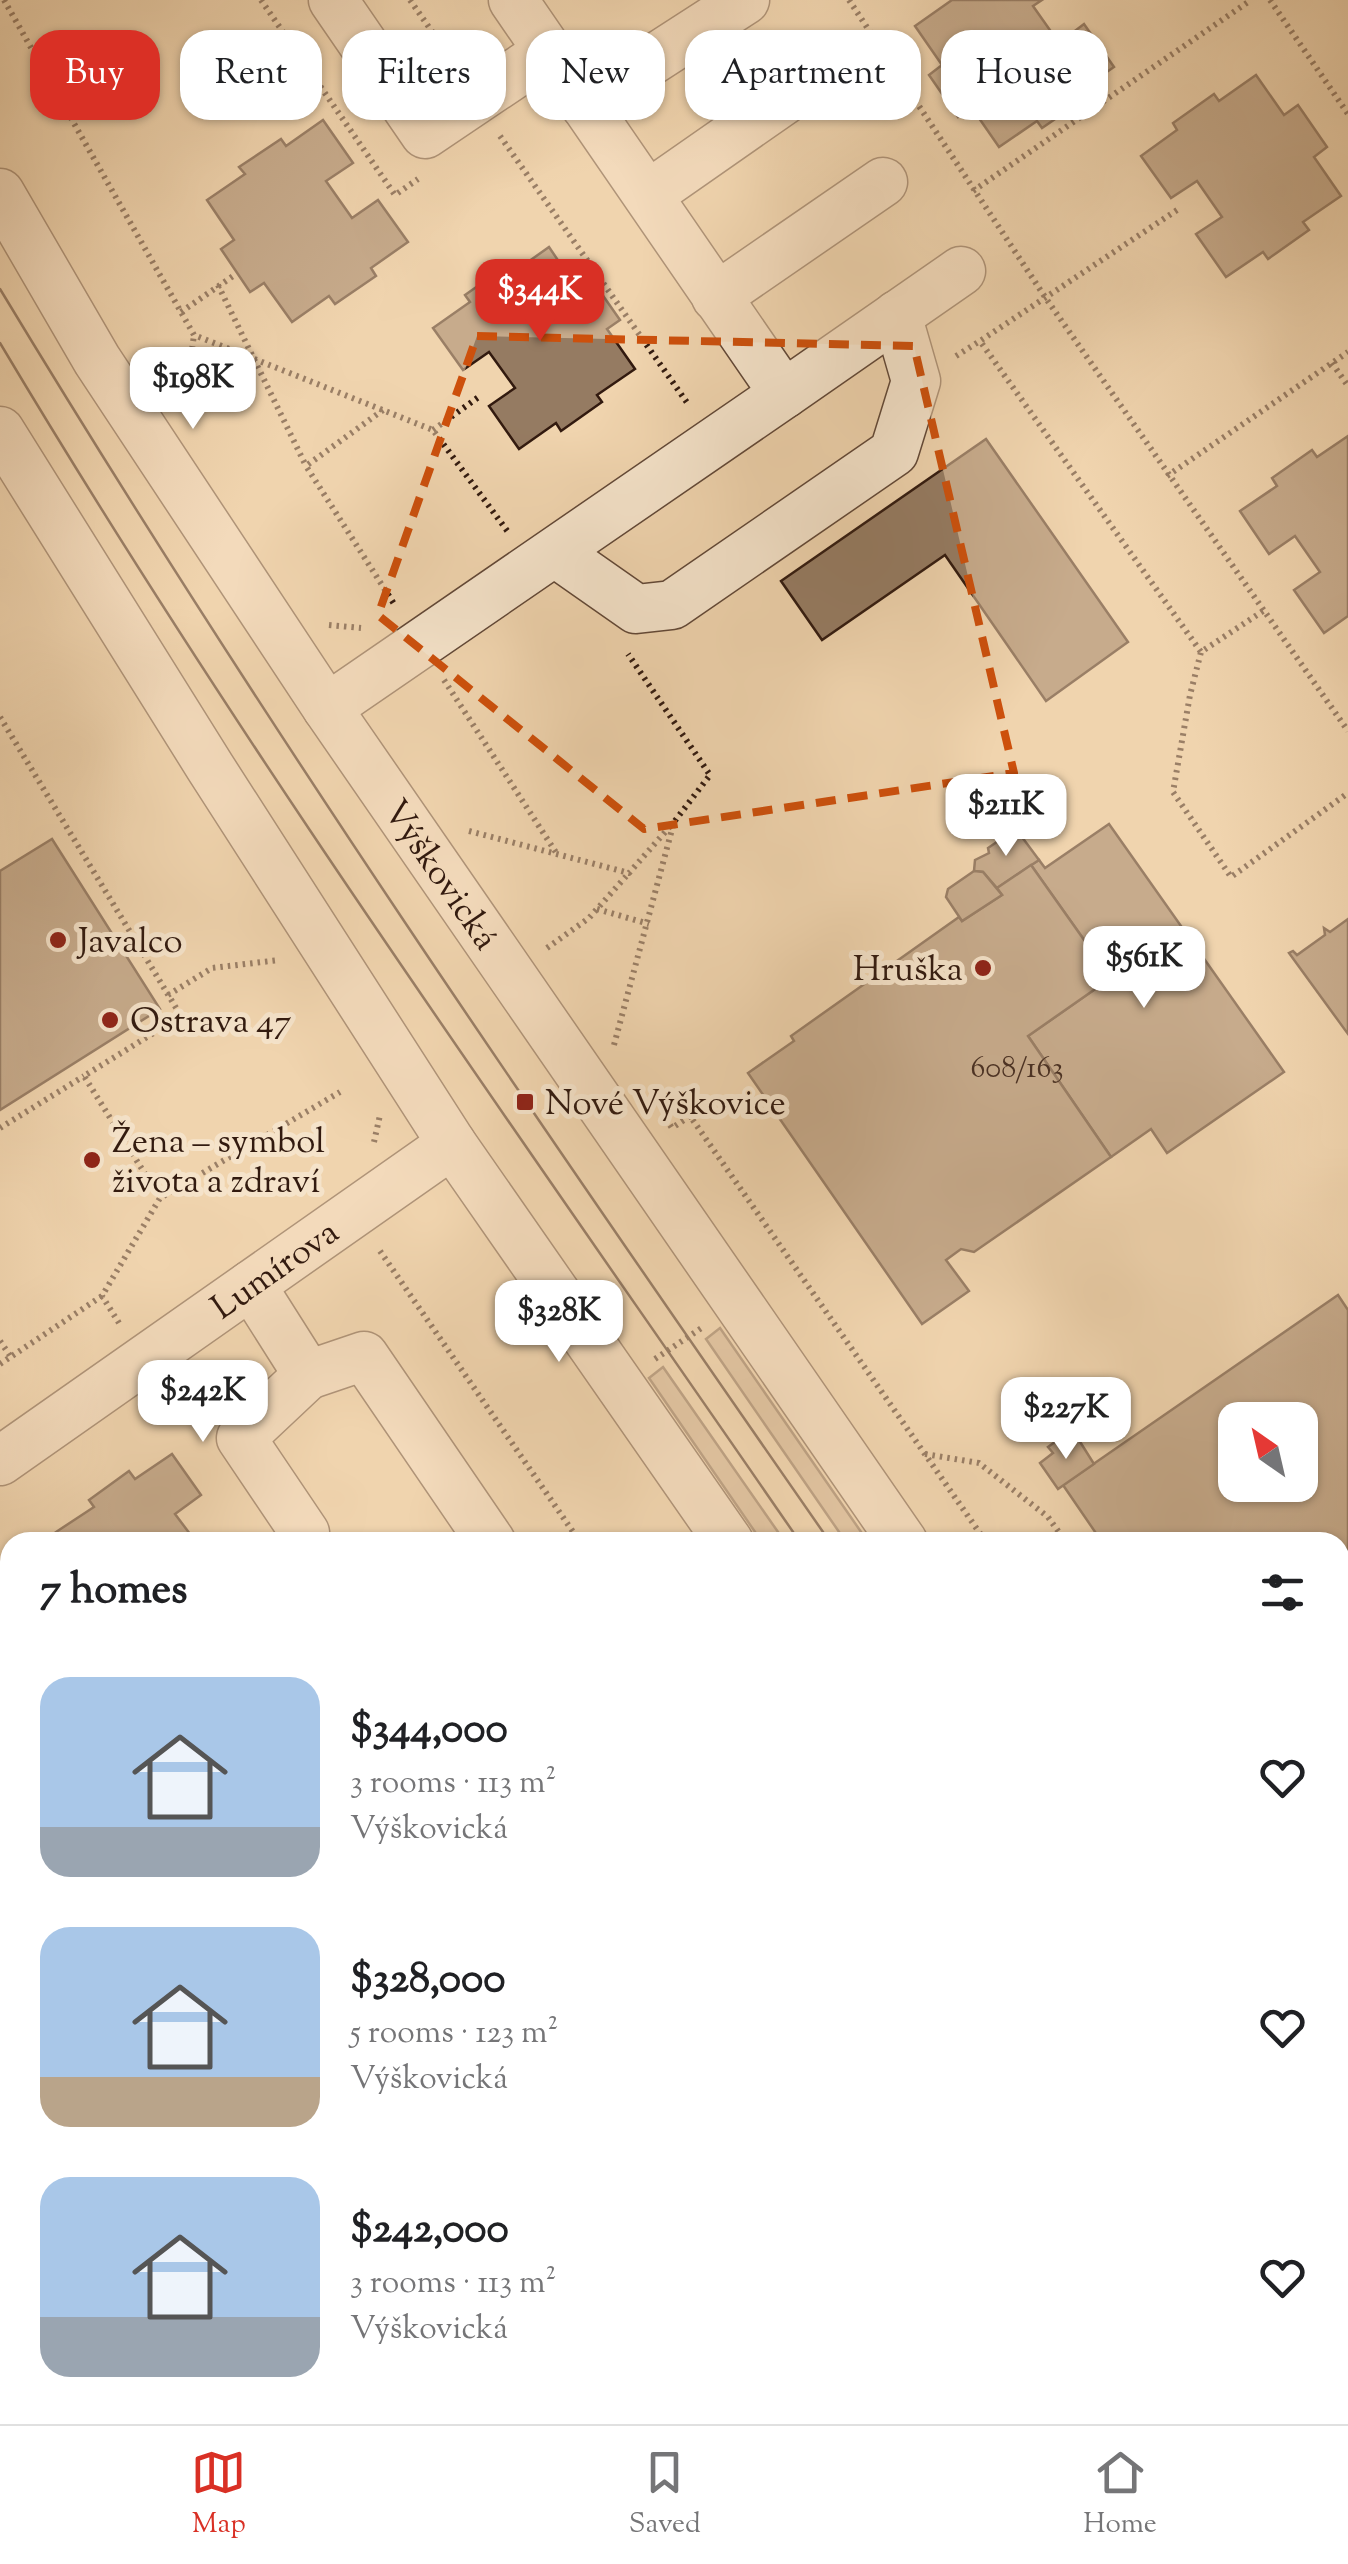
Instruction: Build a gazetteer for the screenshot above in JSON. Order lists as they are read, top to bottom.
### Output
{
  "streets": {
    "street": ["Výškovická", "Lumírova"]
  },
  "places": {
    "other": [
      "Javalco",
      "Hruška",
      "Ostrava 47",
      "Žena – symbol života a zdraví"
    ],
    "transit": ["Nové Výškovice"]
  },
  "house_numbers": ["608/163"],
  "north": "top left",
  "page": {
    "chip": [
      "Buy",
      "Rent",
      "Filters",
      "New",
      "Apartment",
      "House"
    ],
    "price": [
      "$344K",
      "$198K",
      "$211K",
      "$561K",
      "$328K",
      "$242K",
      "$227K"
    ],
    "heading": "7 homes",
    "list": [
      {
        "name": "$344,000",
        "note": "3 rooms · 113 m² · Výškovická"
      },
      {
        "name": "$328,000",
        "note": "5 rooms · 123 m² · Výškovická"
      },
      {
        "name": "$242,000",
        "note": "3 rooms · 113 m² · Výškovická"
      }
    ],
    "tabs": ["Map", "Saved", "Home"]
  }
}
